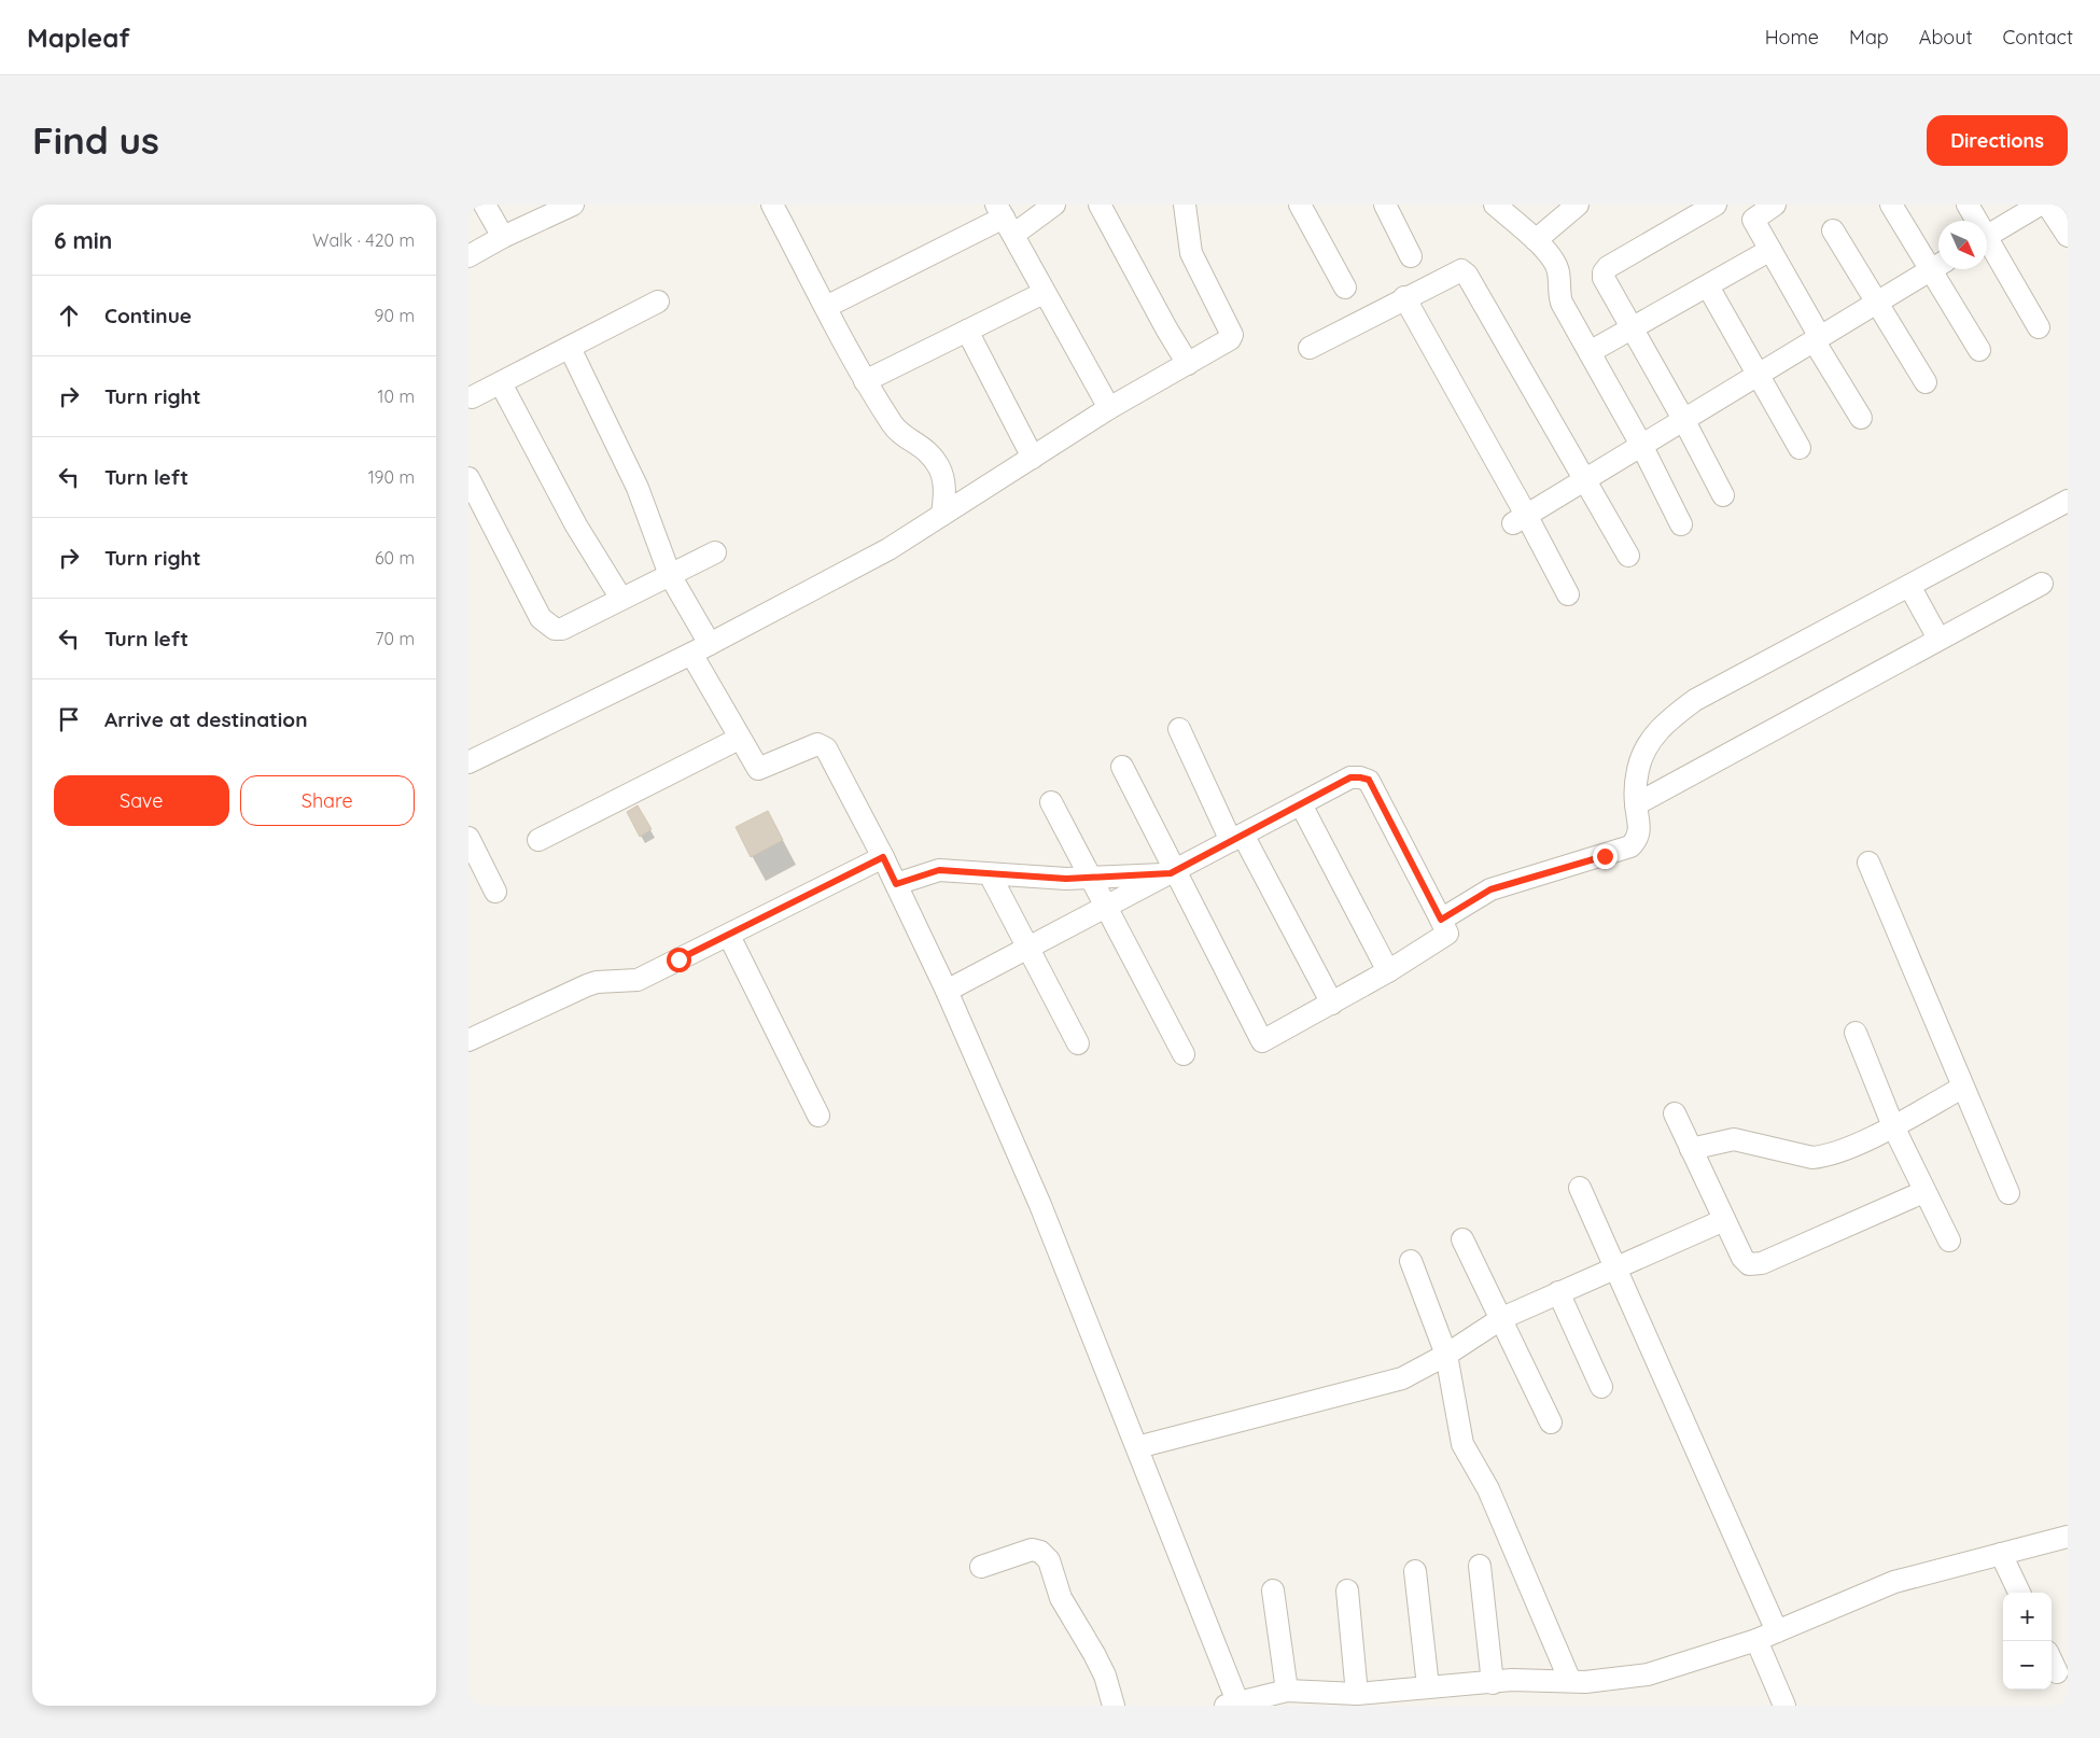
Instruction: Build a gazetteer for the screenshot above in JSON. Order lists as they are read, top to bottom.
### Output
{
  "north": "bottom right",
  "page": {
    "header": "Mapleaf",
    "nav": [
      "Home",
      "Map",
      "About",
      "Contact"
    ],
    "buttons": [
      "Directions",
      ["Save", "Share"]
    ],
    "title": "Find us",
    "heading": ["6 min", "Walk · 420 m"],
    "list": [
      ["Continue", "90 m"],
      ["Turn right", "10 m"],
      ["Turn left", "190 m"],
      ["Turn right", "60 m"],
      ["Turn left", "70 m"],
      "Arrive at destination"
    ],
    "map_buttons": ["+", "−"]
  }
}
